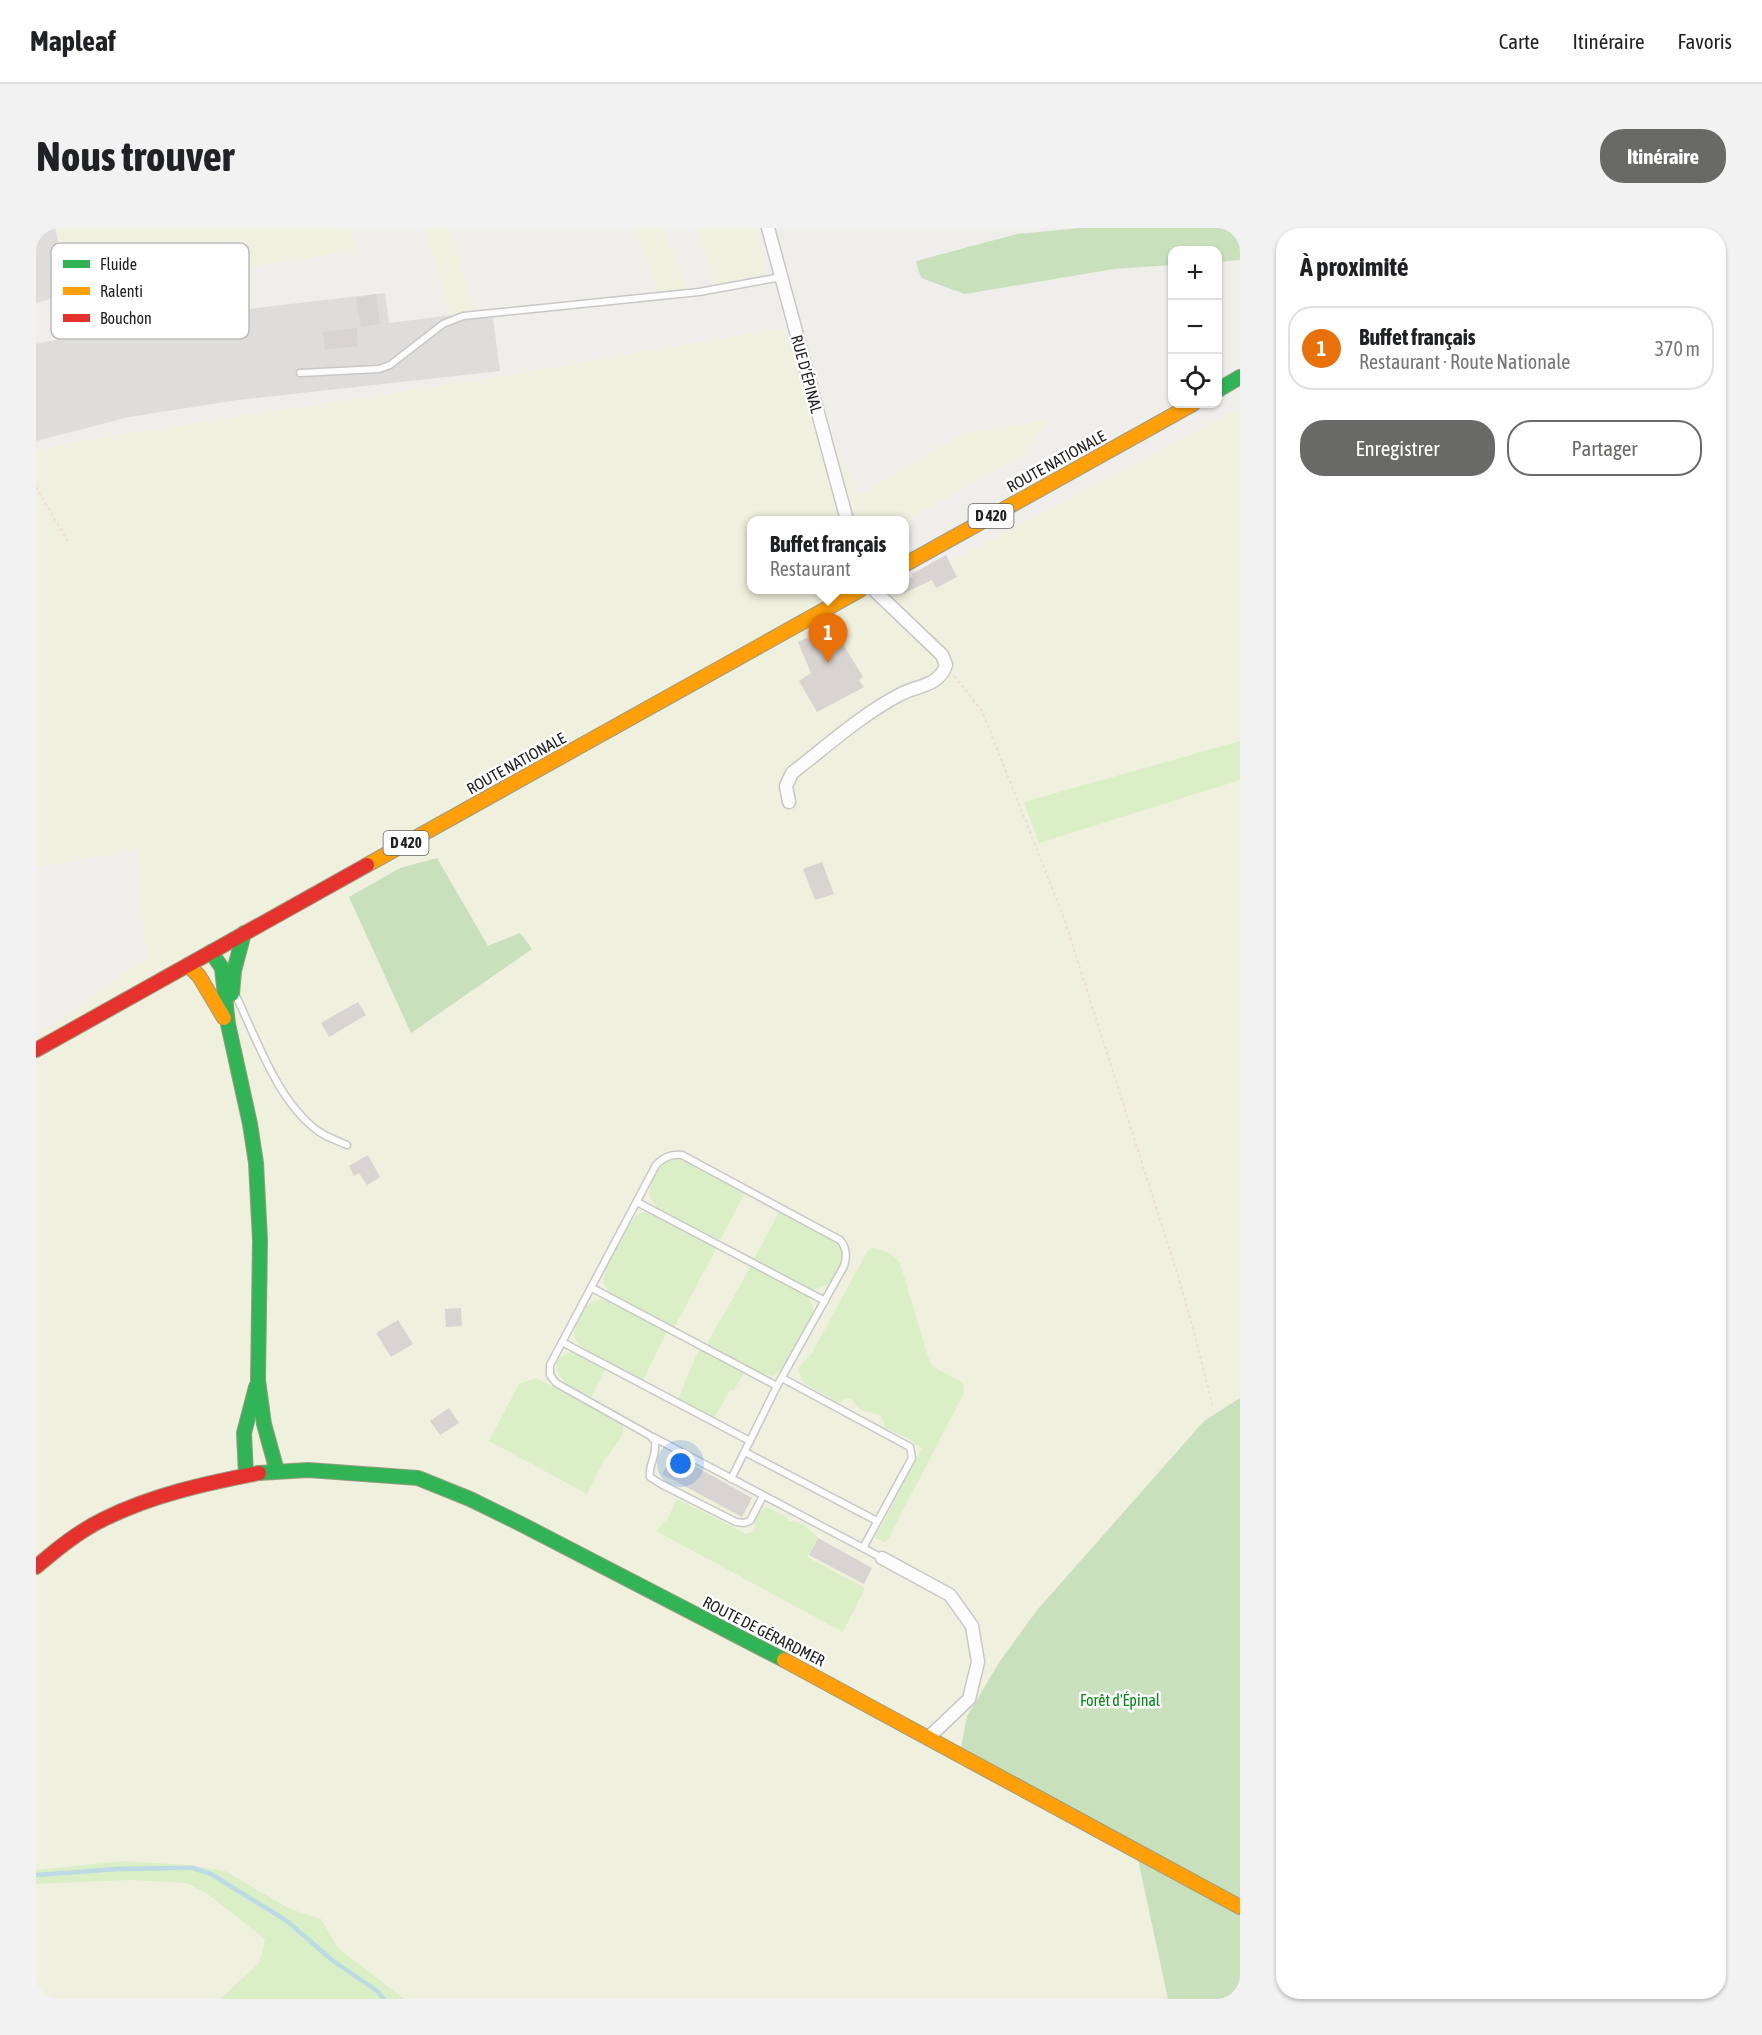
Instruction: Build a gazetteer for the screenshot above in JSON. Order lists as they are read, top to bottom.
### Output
{
  "streets": {
    "main road": ["ROUTE NATIONALE", "D 420", "ROUTE DE GÉRARDMER"],
    "street": ["RUE D’ÉPINAL"]
  },
  "crossings": [
    ["ROUTE NATIONALE", "D 420"]
  ],
  "parks": ["Forêt d'Épinal"],
  "legend": ["Fluide", "Ralenti", "Bouchon"],
  "page": {
    "header": "Mapleaf",
    "nav": ["Carte", "Itinéraire", "Favoris"],
    "buttons": [
      "Itinéraire",
      ["Enregistrer", "Partager"]
    ],
    "title": "Nous trouver",
    "heading": "À proximité",
    "map_buttons": ["+", "−"],
    "list": [
      {
        "mark": "1",
        "name": "Buffet français",
        "note": "Restaurant · Route Nationale",
        "value": "370 m"
      }
    ],
    "popup": ["Buffet français", "Restaurant"],
    "pins": "1"
  }
}
